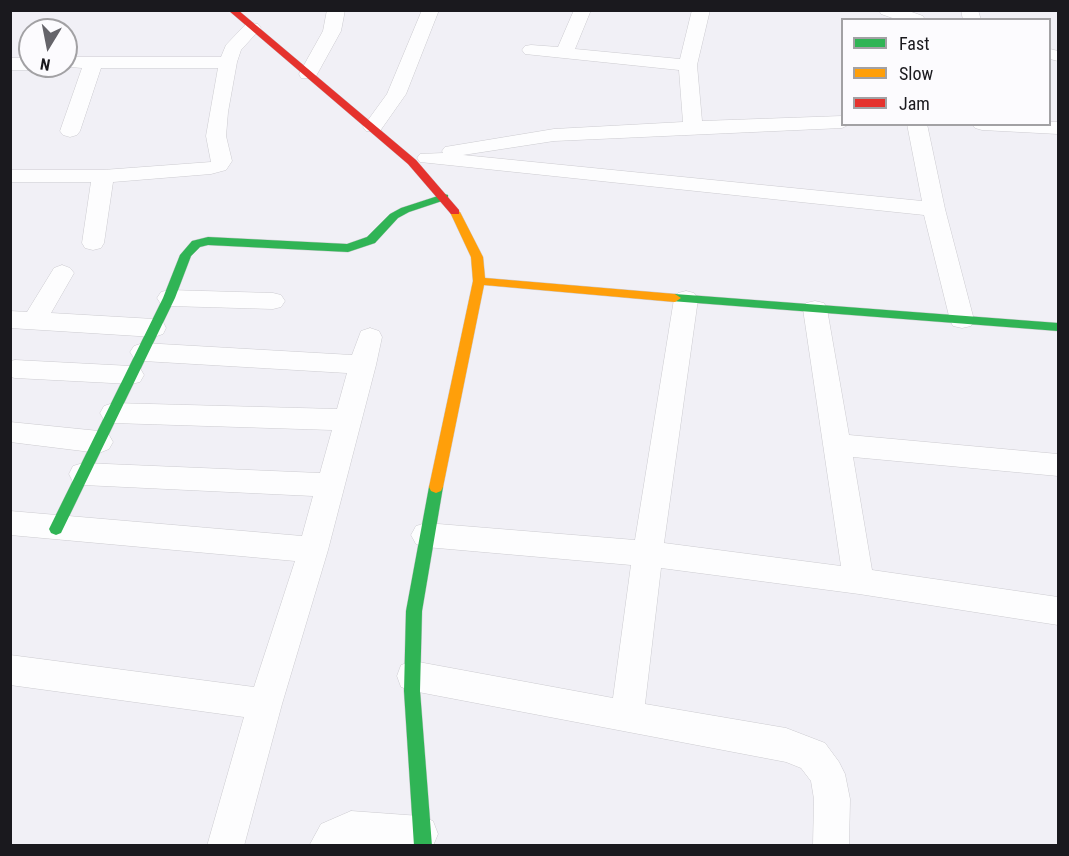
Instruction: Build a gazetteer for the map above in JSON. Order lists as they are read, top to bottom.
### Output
{
  "legend": ["Fast", "Slow", "Jam"],
  "north": "bottom"
}
